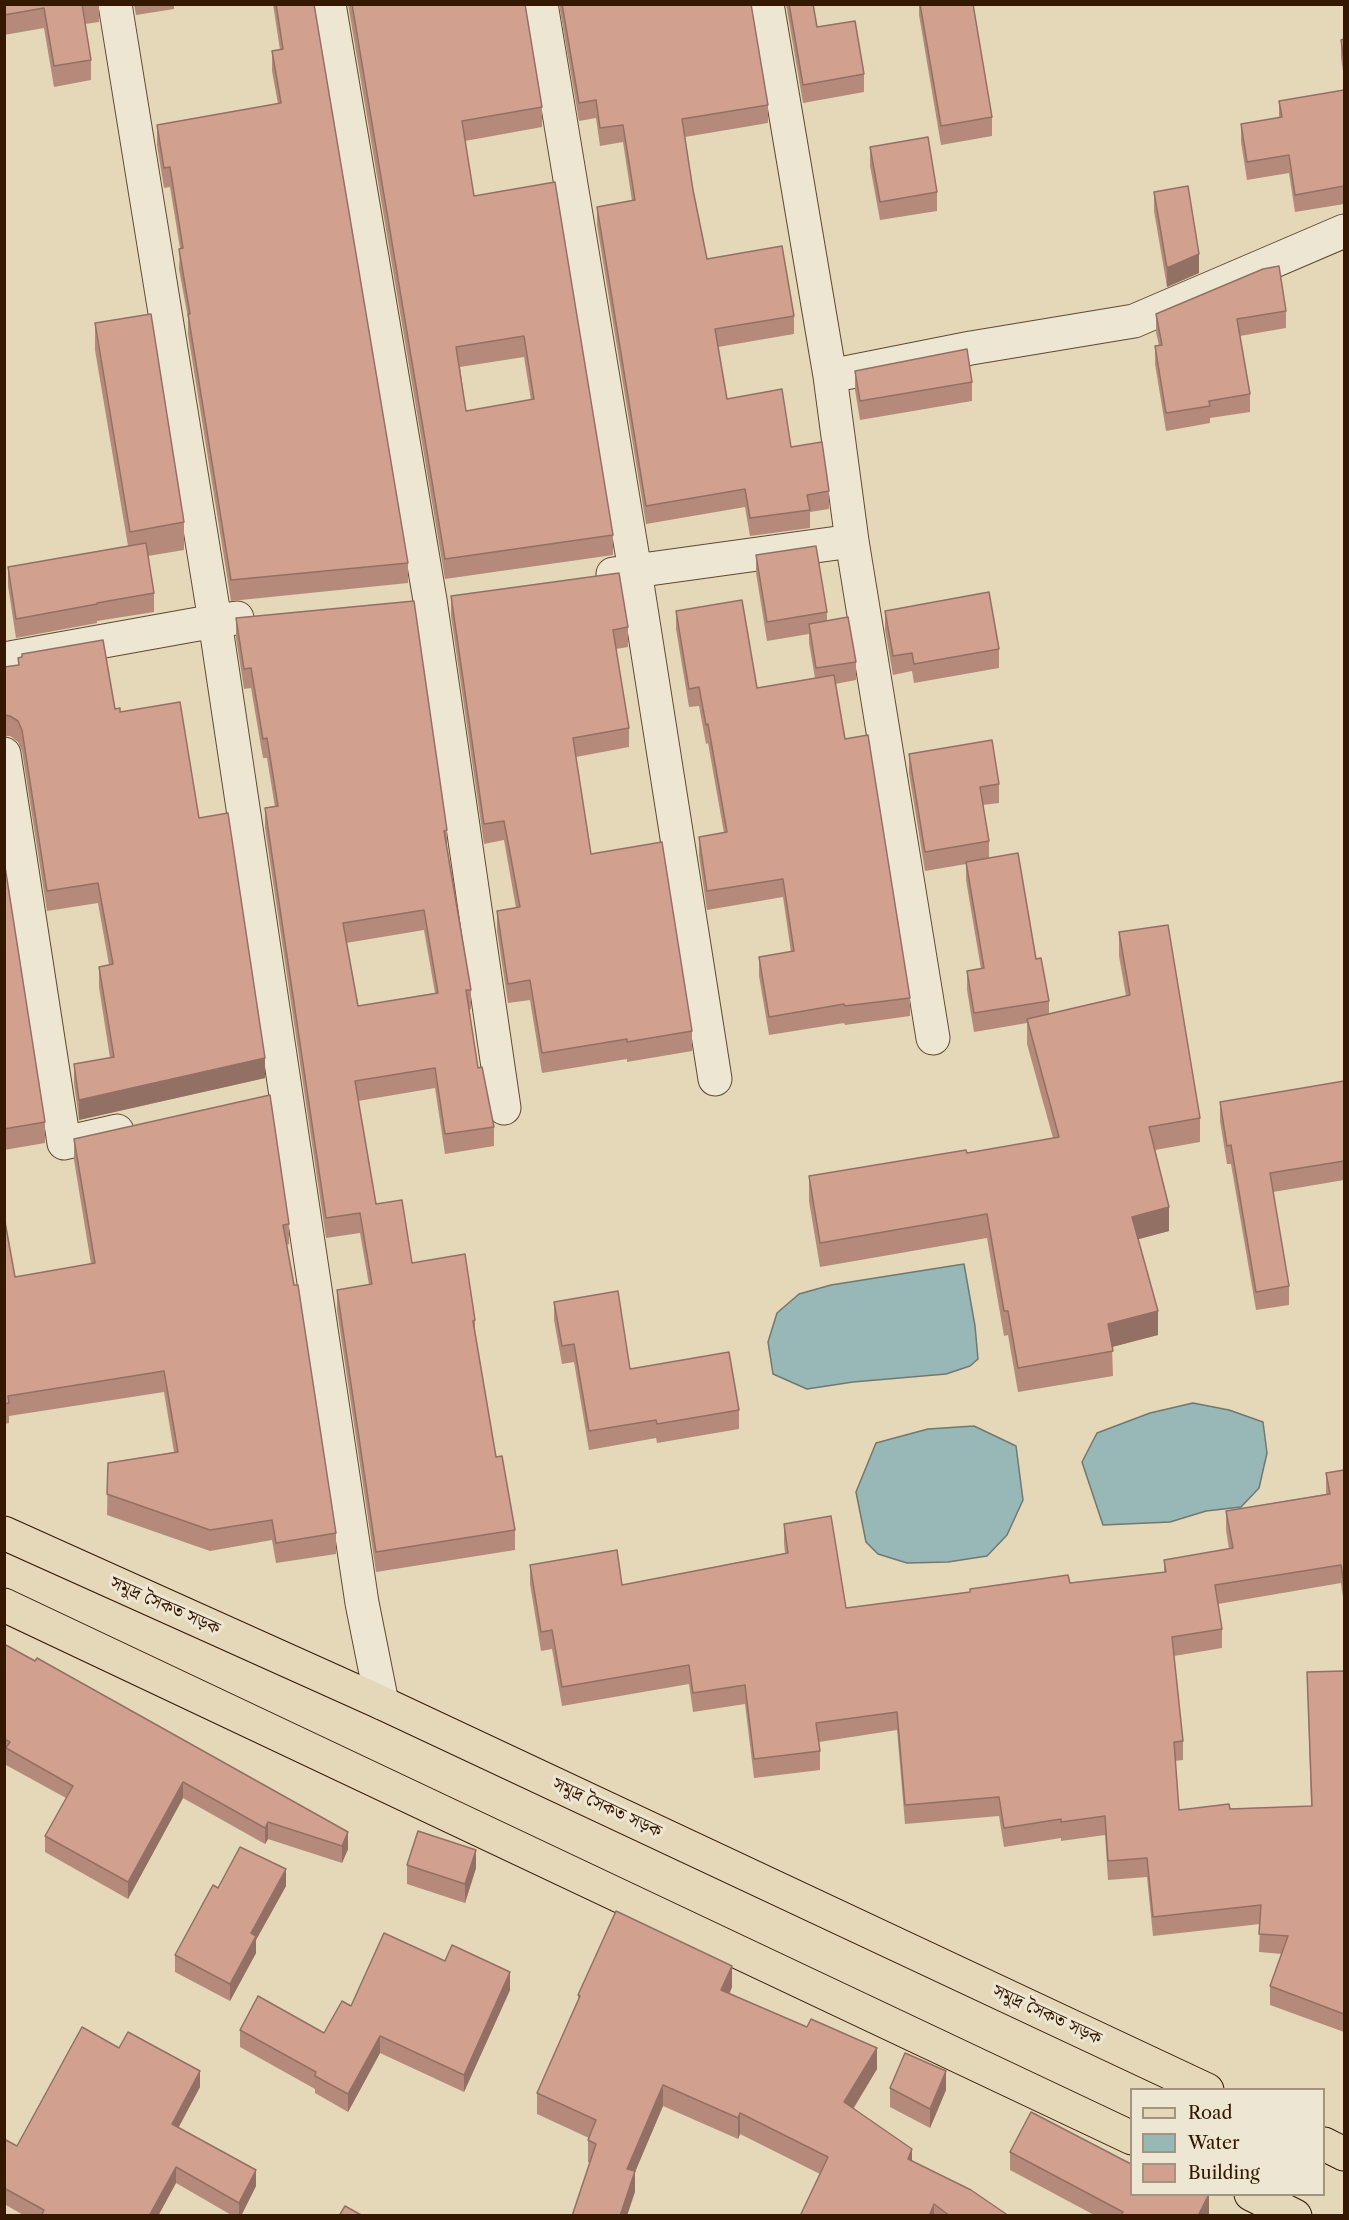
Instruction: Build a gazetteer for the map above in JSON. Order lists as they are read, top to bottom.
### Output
{
  "streets": {
    "main road": ["সমুদ্র সৈকত সড়ক"]
  },
  "legend": ["Road", "Water", "Building"]
}
